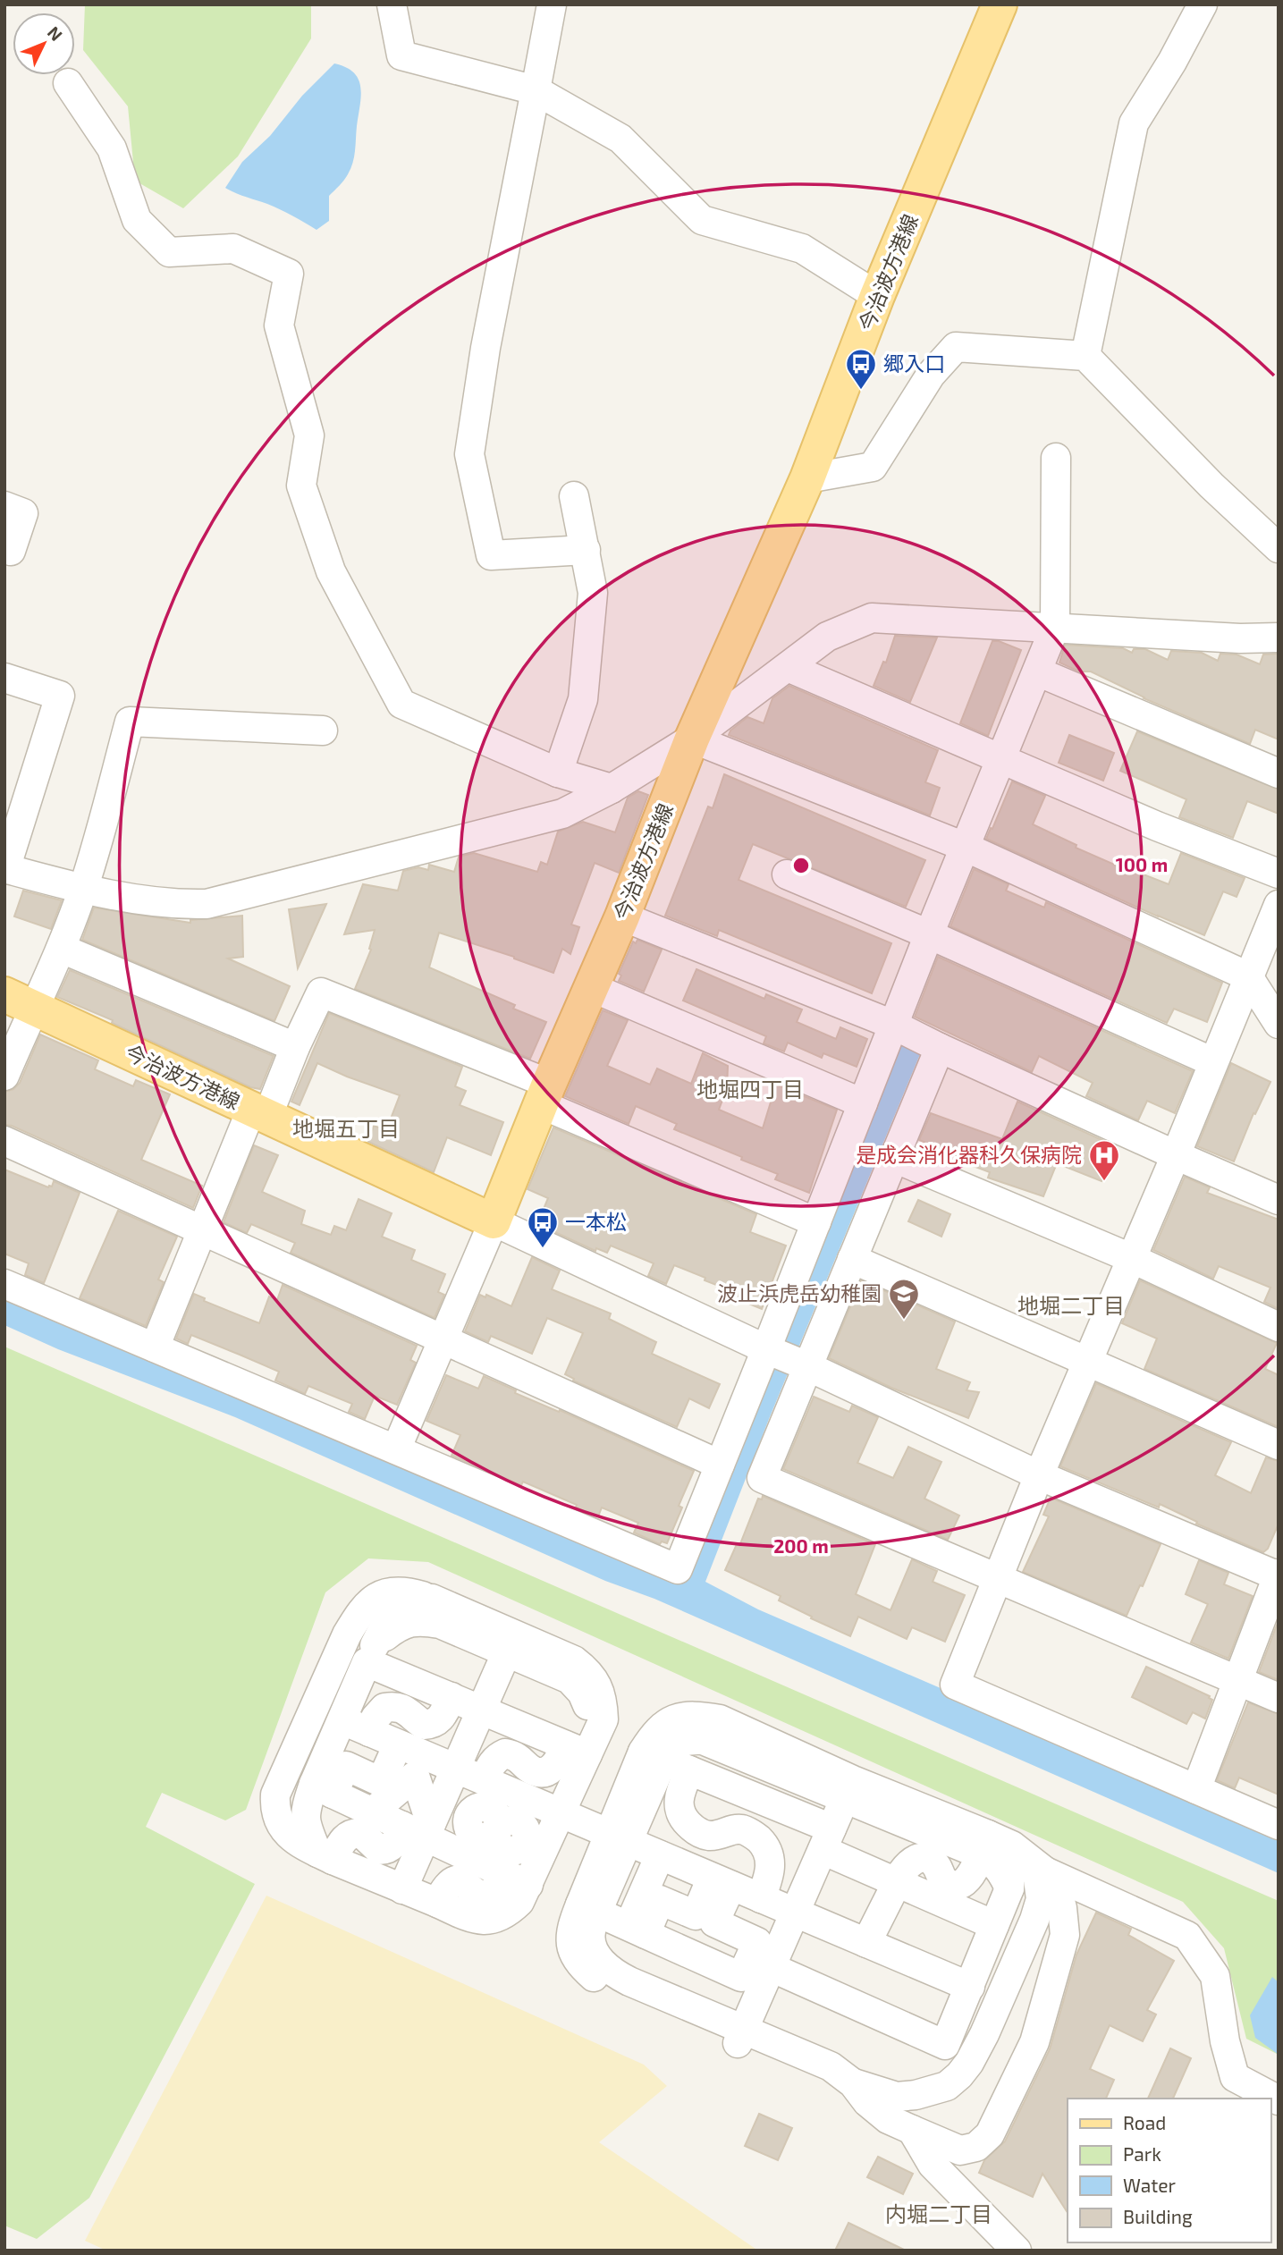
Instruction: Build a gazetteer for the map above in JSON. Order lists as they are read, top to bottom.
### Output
{
  "streets": {
    "main road": ["今治波方港線"]
  },
  "districts": [
    "地堀四丁目",
    "地堀五丁目",
    "地堀二丁目",
    "内堀二丁目"
  ],
  "places": {
    "bus stop": ["郷入口", "一本松"],
    "hospital": ["是成会消化器科久保病院"],
    "school or university": ["波止浜虎岳幼稚園"]
  },
  "legend": [
    "Road",
    "Park",
    "Water",
    "Building"
  ],
  "north": "top right",
  "rings": ["100 m", "200 m"]
}
